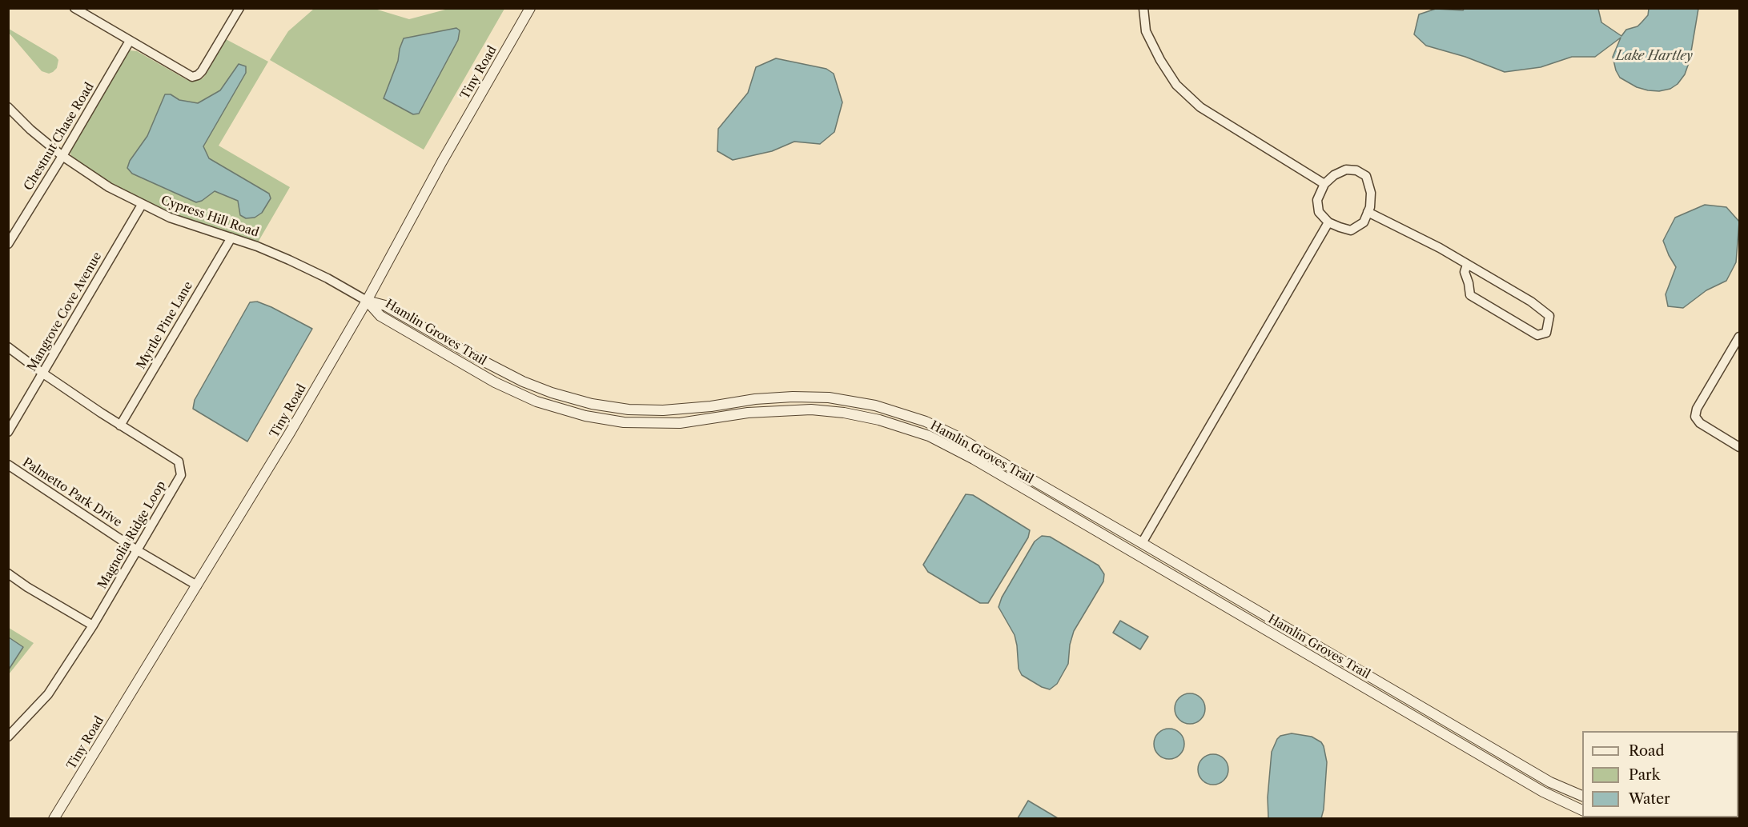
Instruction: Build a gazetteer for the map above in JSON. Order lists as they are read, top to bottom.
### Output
{
  "streets": {
    "street": [
      "Tiny Road",
      "Chestnut Chase Road",
      "Cypress Hill Road",
      "Mangrove Cove Avenue",
      "Myrtle Pine Lane",
      "Hamlin Groves Trail",
      "Palmetto Park Drive",
      "Magnolia Ridge Loop"
    ]
  },
  "crossings": [
    ["Tiny Road", "Cypress Hill Road"],
    ["Tiny Road", "Hamlin Groves Trail"],
    ["Tiny Road", "Palmetto Park Drive"],
    ["Chestnut Chase Road", "Cypress Hill Road"],
    ["Cypress Hill Road", "Mangrove Cove Avenue"],
    ["Cypress Hill Road", "Myrtle Pine Lane"],
    ["Cypress Hill Road", "Hamlin Groves Trail"],
    ["Mangrove Cove Avenue", "Magnolia Ridge Loop"],
    ["Myrtle Pine Lane", "Magnolia Ridge Loop"],
    ["Palmetto Park Drive", "Magnolia Ridge Loop"]
  ],
  "water": ["Lake Hartley"],
  "legend": ["Road", "Park", "Water"]
}
